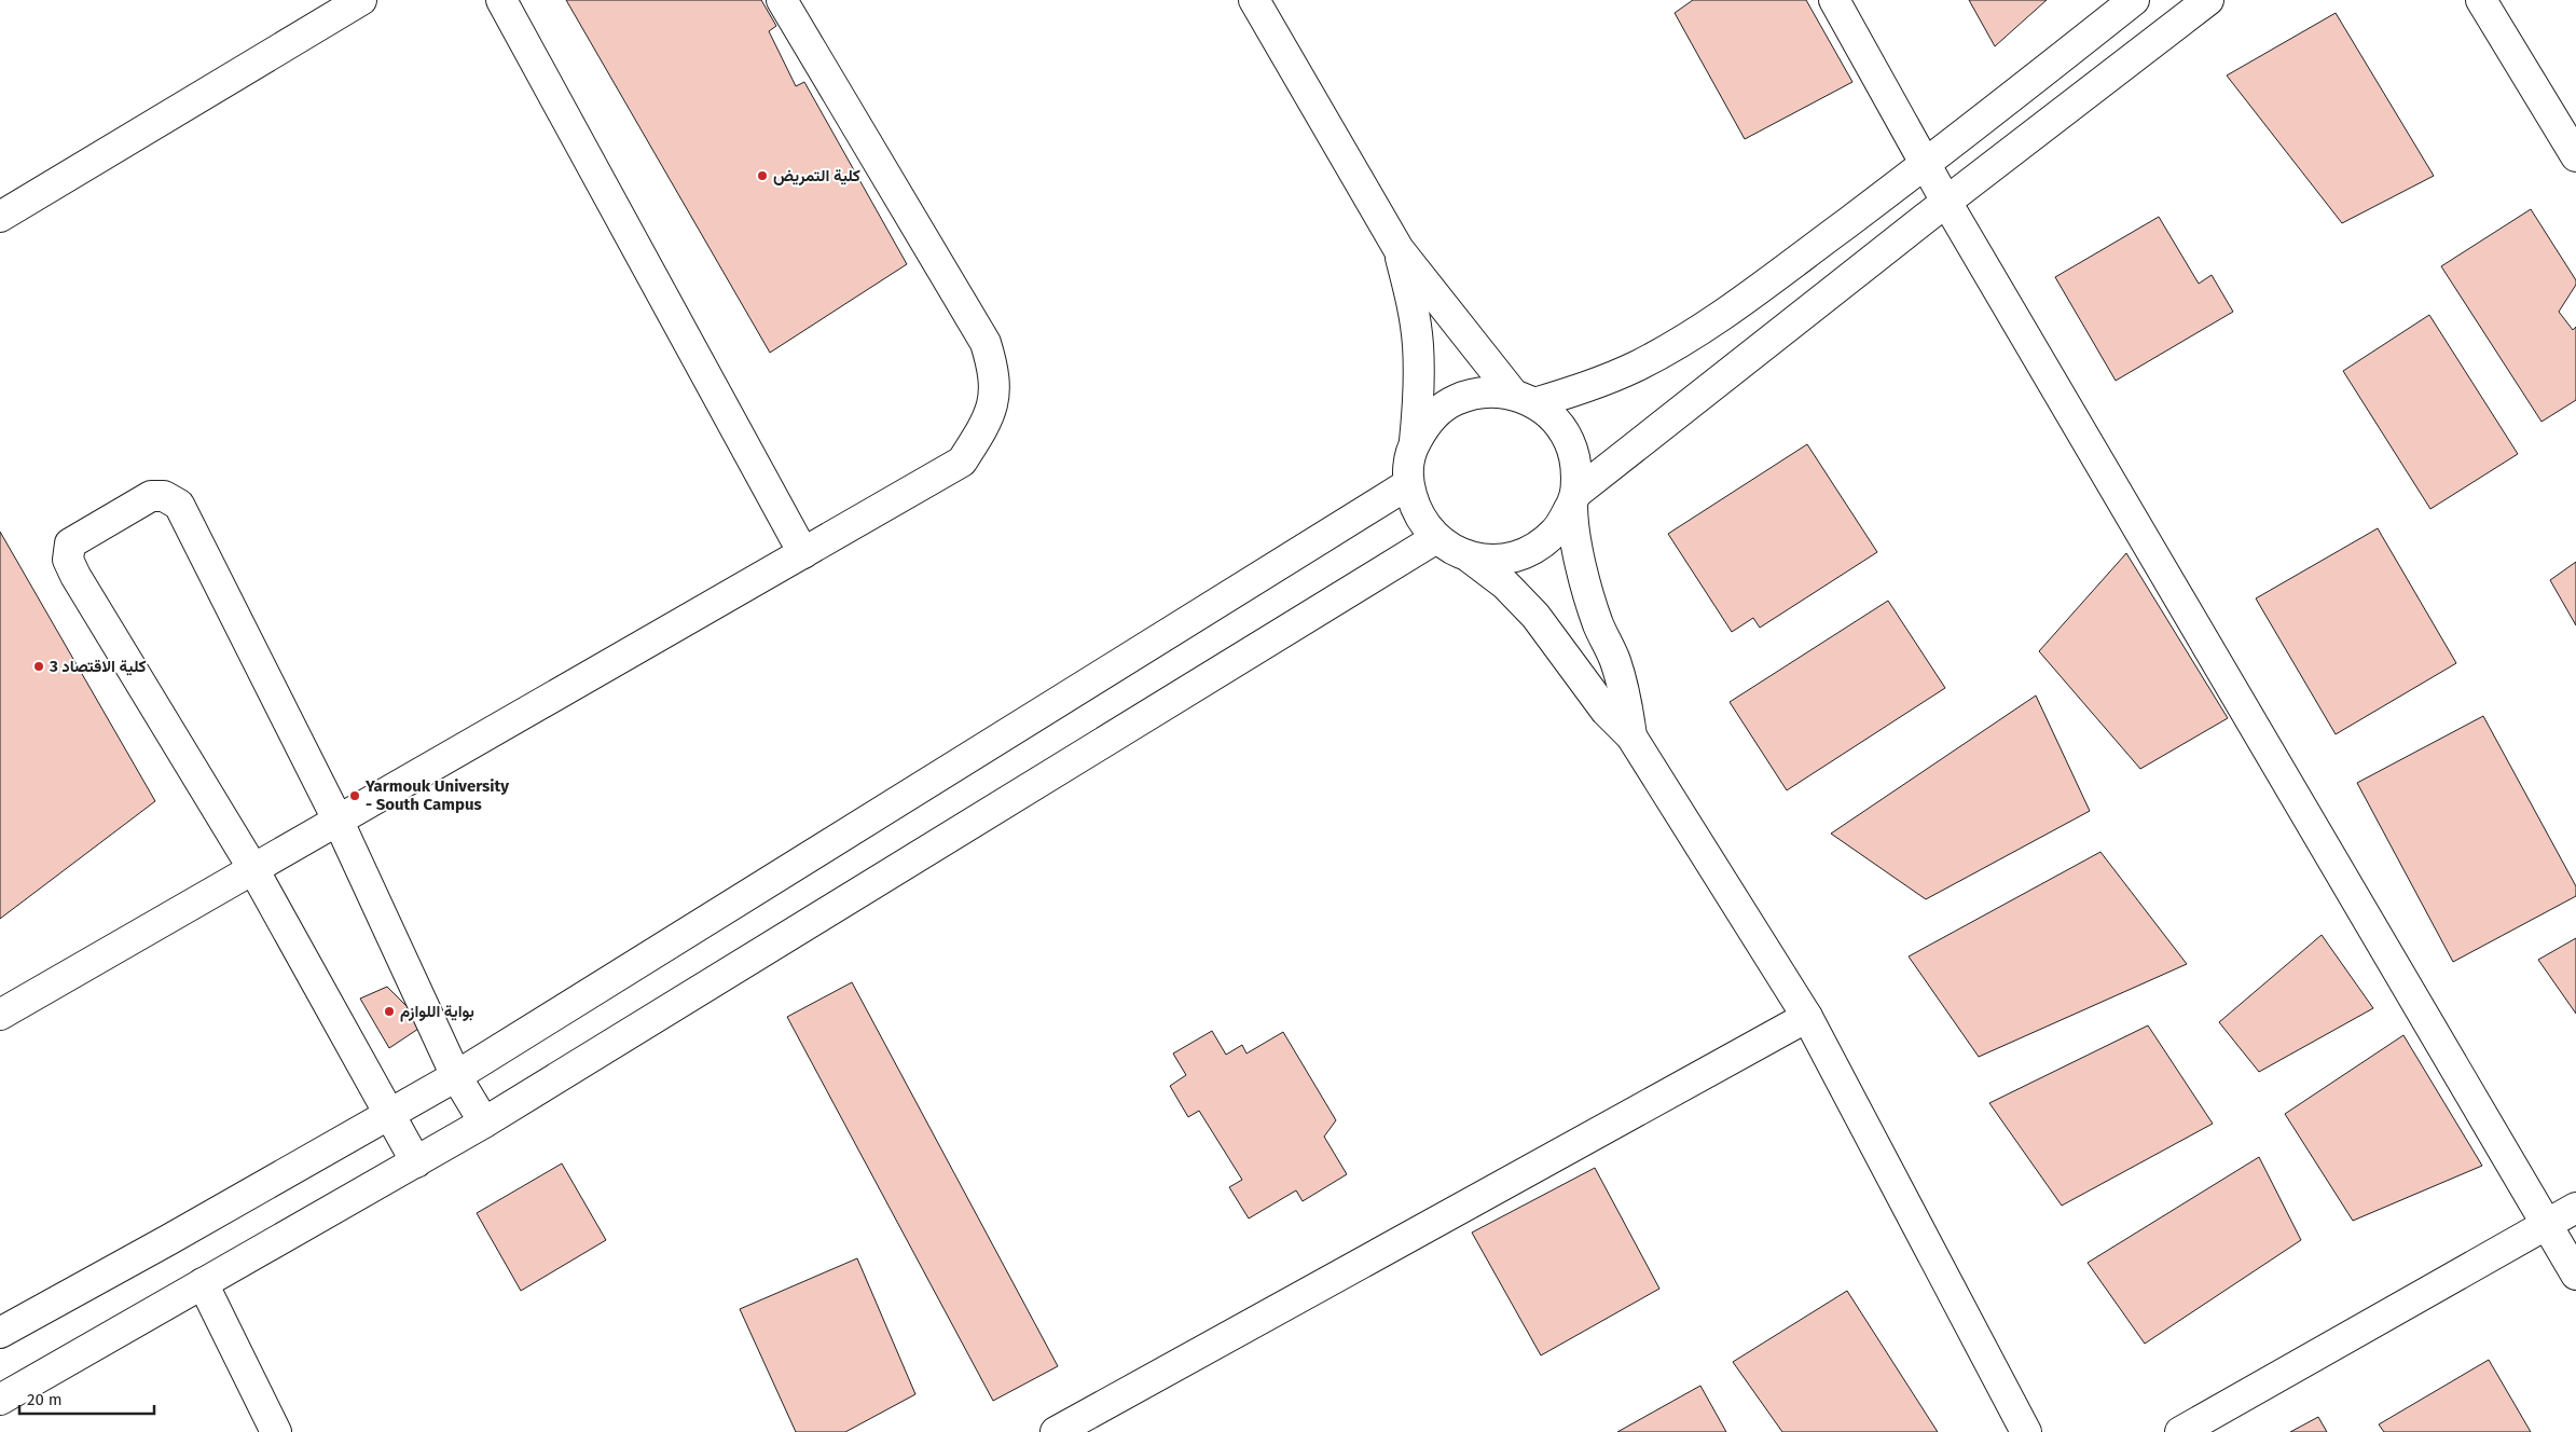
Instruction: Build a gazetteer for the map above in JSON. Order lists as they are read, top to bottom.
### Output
{
  "places": [
    "كلية التمريض",
    "كلية الاقتصاد 3",
    "Yarmouk University - South Campus",
    "بواية اللوازم"
  ],
  "scale_bar": "20 m"
}
